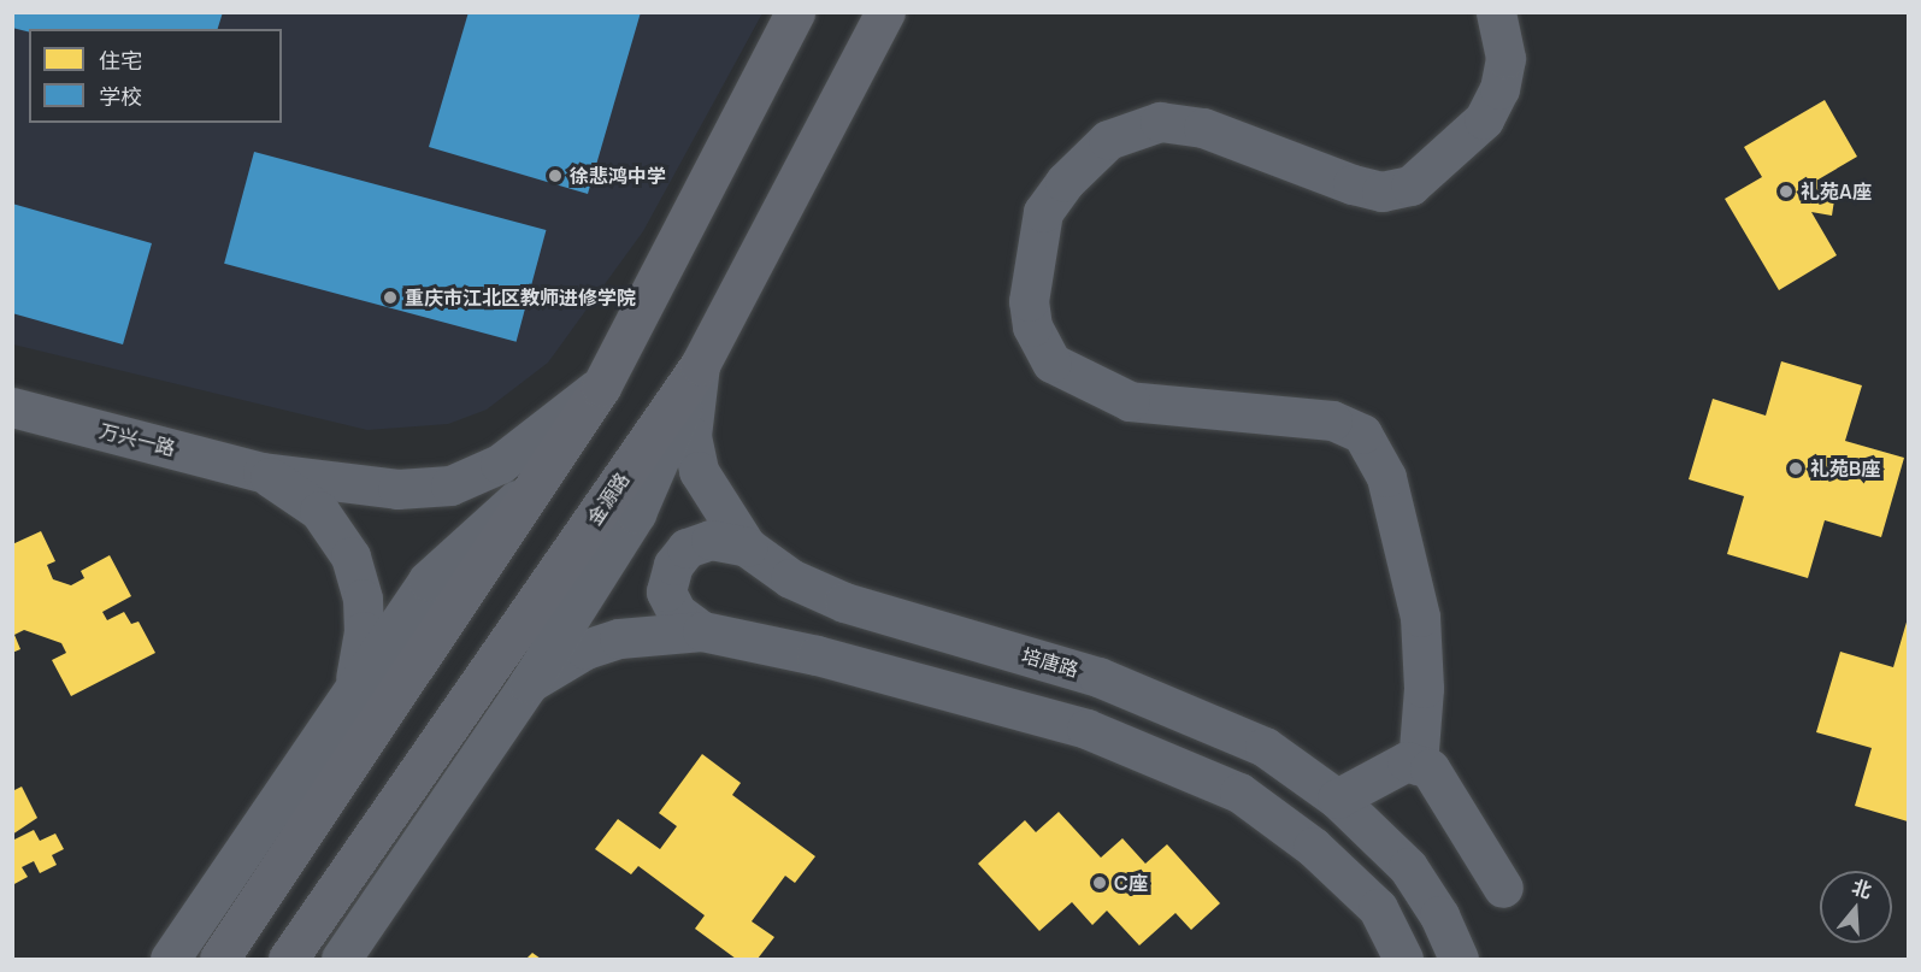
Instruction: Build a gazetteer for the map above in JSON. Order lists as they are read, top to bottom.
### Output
{
  "streets": {
    "main road": ["金源路"],
    "street": ["万兴一路", "培唐路"]
  },
  "crossings": [
    ["金源路", "培唐路"]
  ],
  "places": [
    "徐悲鸿中学",
    "礼苑A座",
    "重庆市江北区教师进修学院",
    "礼苑B座",
    "C座"
  ],
  "legend": ["住宅", "学校"],
  "north": "top"
}
